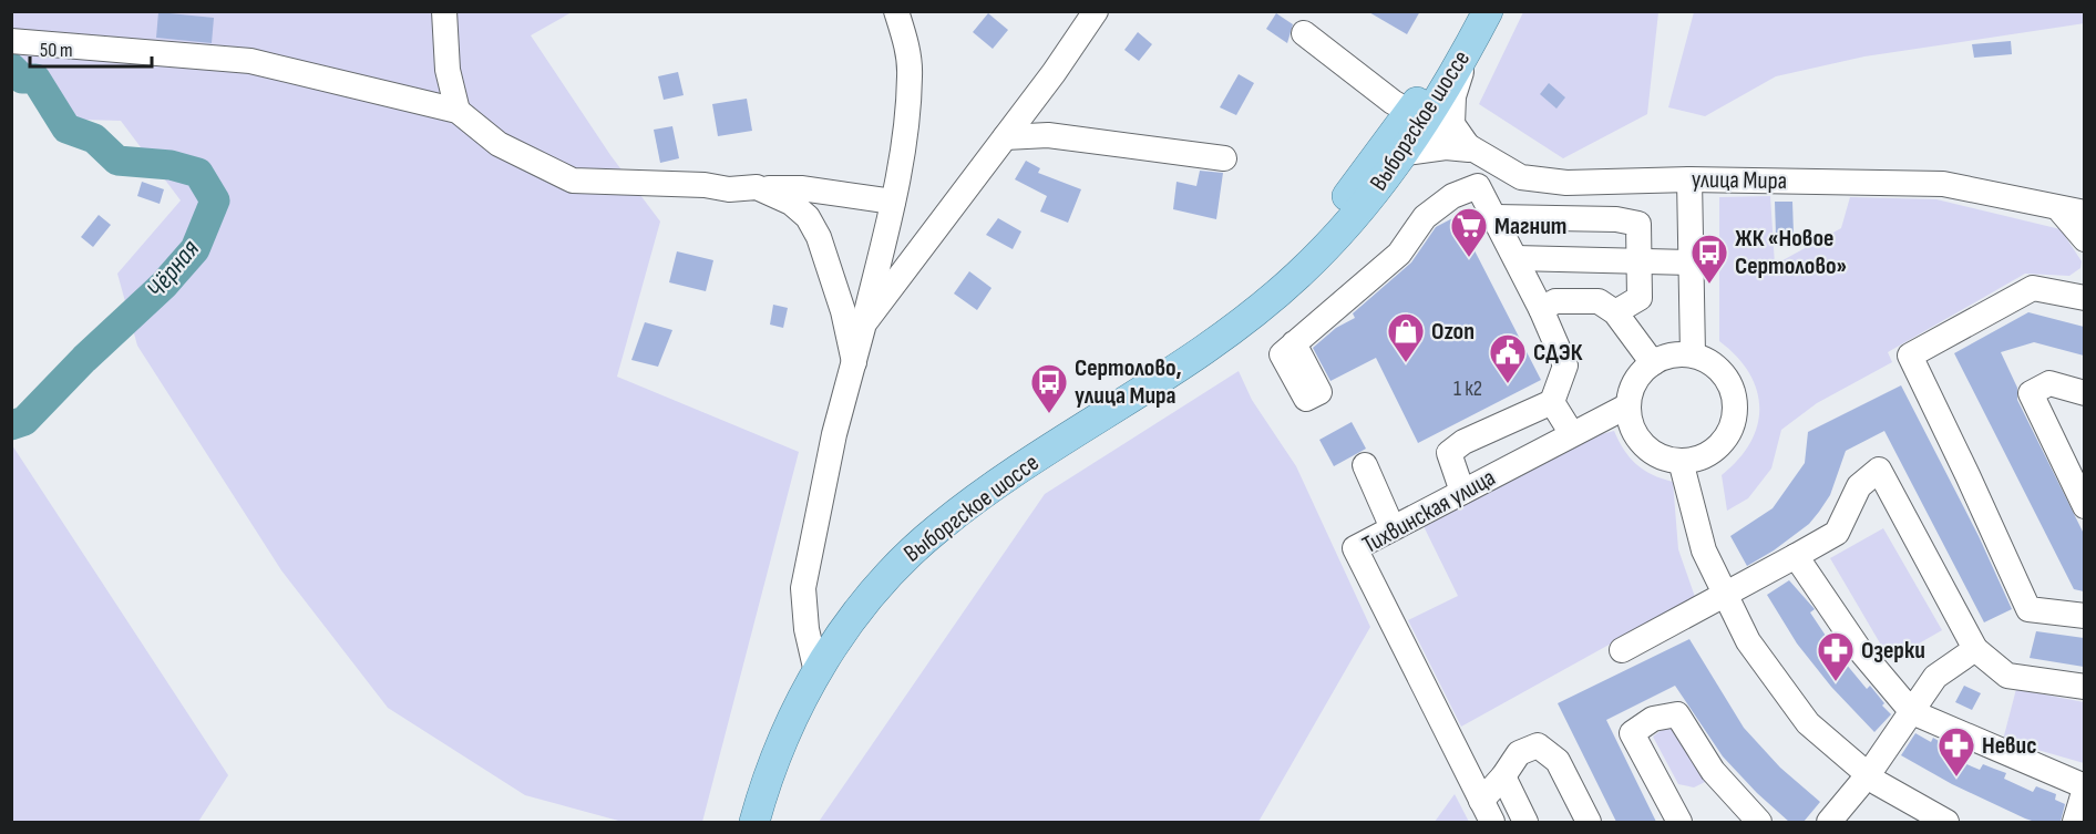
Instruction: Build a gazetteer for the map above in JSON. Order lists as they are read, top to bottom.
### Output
{
  "streets": {
    "main road": ["Выборгское шоссе"],
    "street": ["улица Мира", "Тихвинская улица"]
  },
  "crossings": [
    ["Выборгское шоссе", "улица Мира"]
  ],
  "water": ["Чёрная"],
  "places": {
    "supermarket": ["Магнит"],
    "bus stop": ["ЖК «Новое Сертолово»", "Сертолово, улица Мира"],
    "shop": ["Ozon"],
    "public building": ["СДЭК"],
    "pharmacy": ["Озерки", "Невис"]
  },
  "house_numbers": ["1 к2"],
  "scale_bar": "50 m"
}
